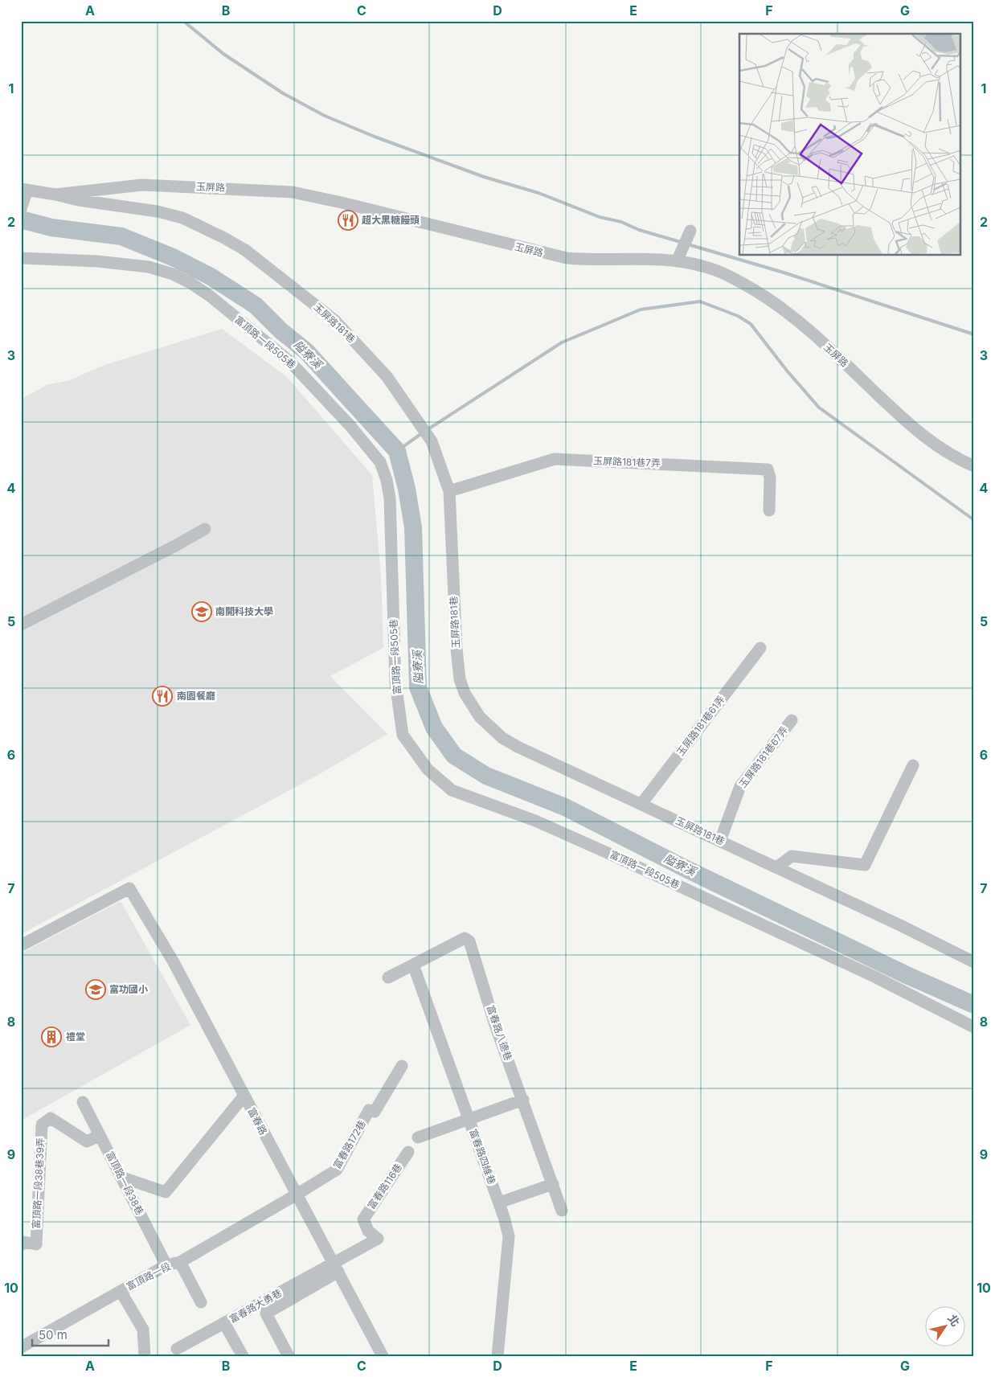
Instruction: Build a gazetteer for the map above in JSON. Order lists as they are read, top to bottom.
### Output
{
  "streets": {
    "street": [
      "玉屏路",
      "玉屏路181巷",
      "富頂路一段505巷",
      "玉屏路181巷7弄",
      "玉屏路181巷61弄",
      "玉屏路181巷67弄",
      "富春路八德巷",
      "富春路",
      "富春路172巷",
      "富春路四維巷",
      "富頂路一段38巷39弄",
      "富頂路一段38巷",
      "富春路116巷",
      "富頂路一段",
      "富春路大勇巷"
    ]
  },
  "crossings": [
    ["玉屏路", "玉屏路181巷"],
    ["玉屏路181巷", "玉屏路181巷7弄"],
    ["玉屏路181巷", "玉屏路181巷61弄"],
    ["玉屏路181巷", "玉屏路181巷67弄"],
    ["富春路八德巷", "富春路四維巷"],
    ["富春路", "富春路172巷"],
    ["富春路", "富春路116巷"],
    ["富春路", "富頂路一段"],
    ["富春路", "富春路大勇巷"],
    ["富春路172巷", "富頂路一段"],
    ["富頂路一段38巷39弄", "富頂路一段38巷"],
    ["富頂路一段38巷", "富頂路一段"],
    ["富春路116巷", "富春路大勇巷"]
  ],
  "water": ["隘寮溪"],
  "places": {
    "restaurant": ["超大黑糖饅頭", "南園餐廳"],
    "school or university": ["南開科技大學", "富功國小"],
    "building": ["禮堂"]
  },
  "scale_bar": "50 m",
  "north": "top right",
  "grid": {
    "columns": [
      "A",
      "B",
      "C",
      "D",
      "E",
      "F",
      "G"
    ],
    "rows": [
      "1",
      "2",
      "3",
      "4",
      "5",
      "6",
      "7",
      "8",
      "9",
      "10"
    ]
  }
}
